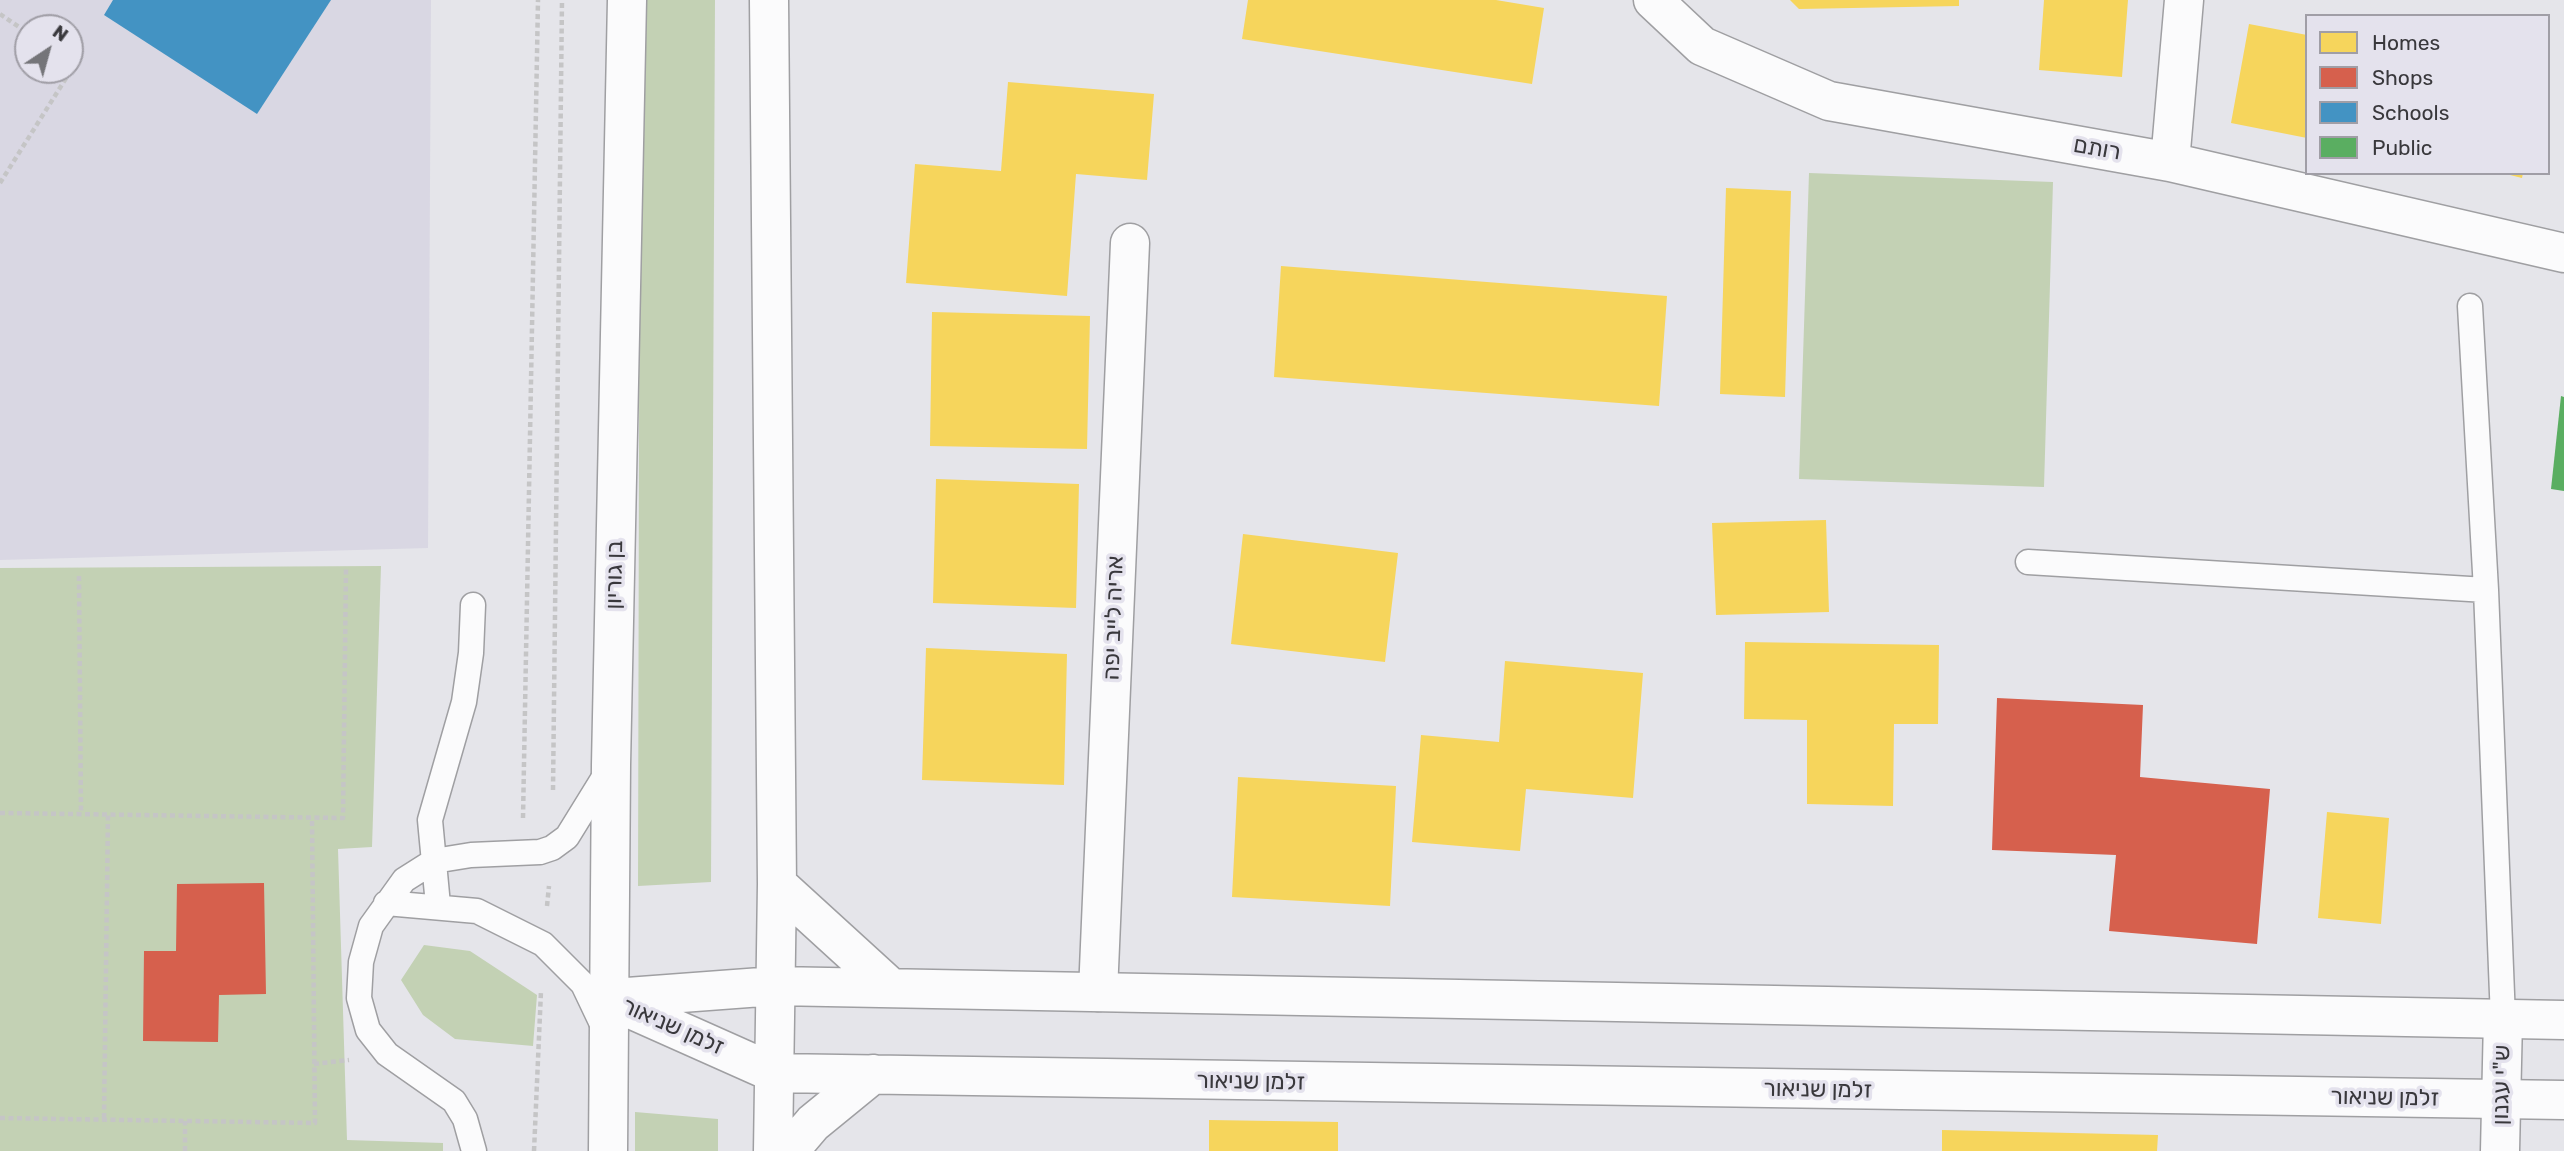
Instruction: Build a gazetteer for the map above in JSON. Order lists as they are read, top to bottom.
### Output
{
  "streets": {
    "street": [
      "רותם",
      "בן גוריון",
      "אריה לייב יפה",
      "זלמן שניאור",
      "ש\"י עגנון"
    ]
  },
  "crossings": [
    ["בן גוריון", "זלמן שניאור"],
    ["אריה לייב יפה", "זלמן שניאור"],
    ["זלמן שניאור", "ש\"י עגנון"]
  ],
  "legend": [
    "Homes",
    "Shops",
    "Schools",
    "Public"
  ],
  "north": "top right"
}
